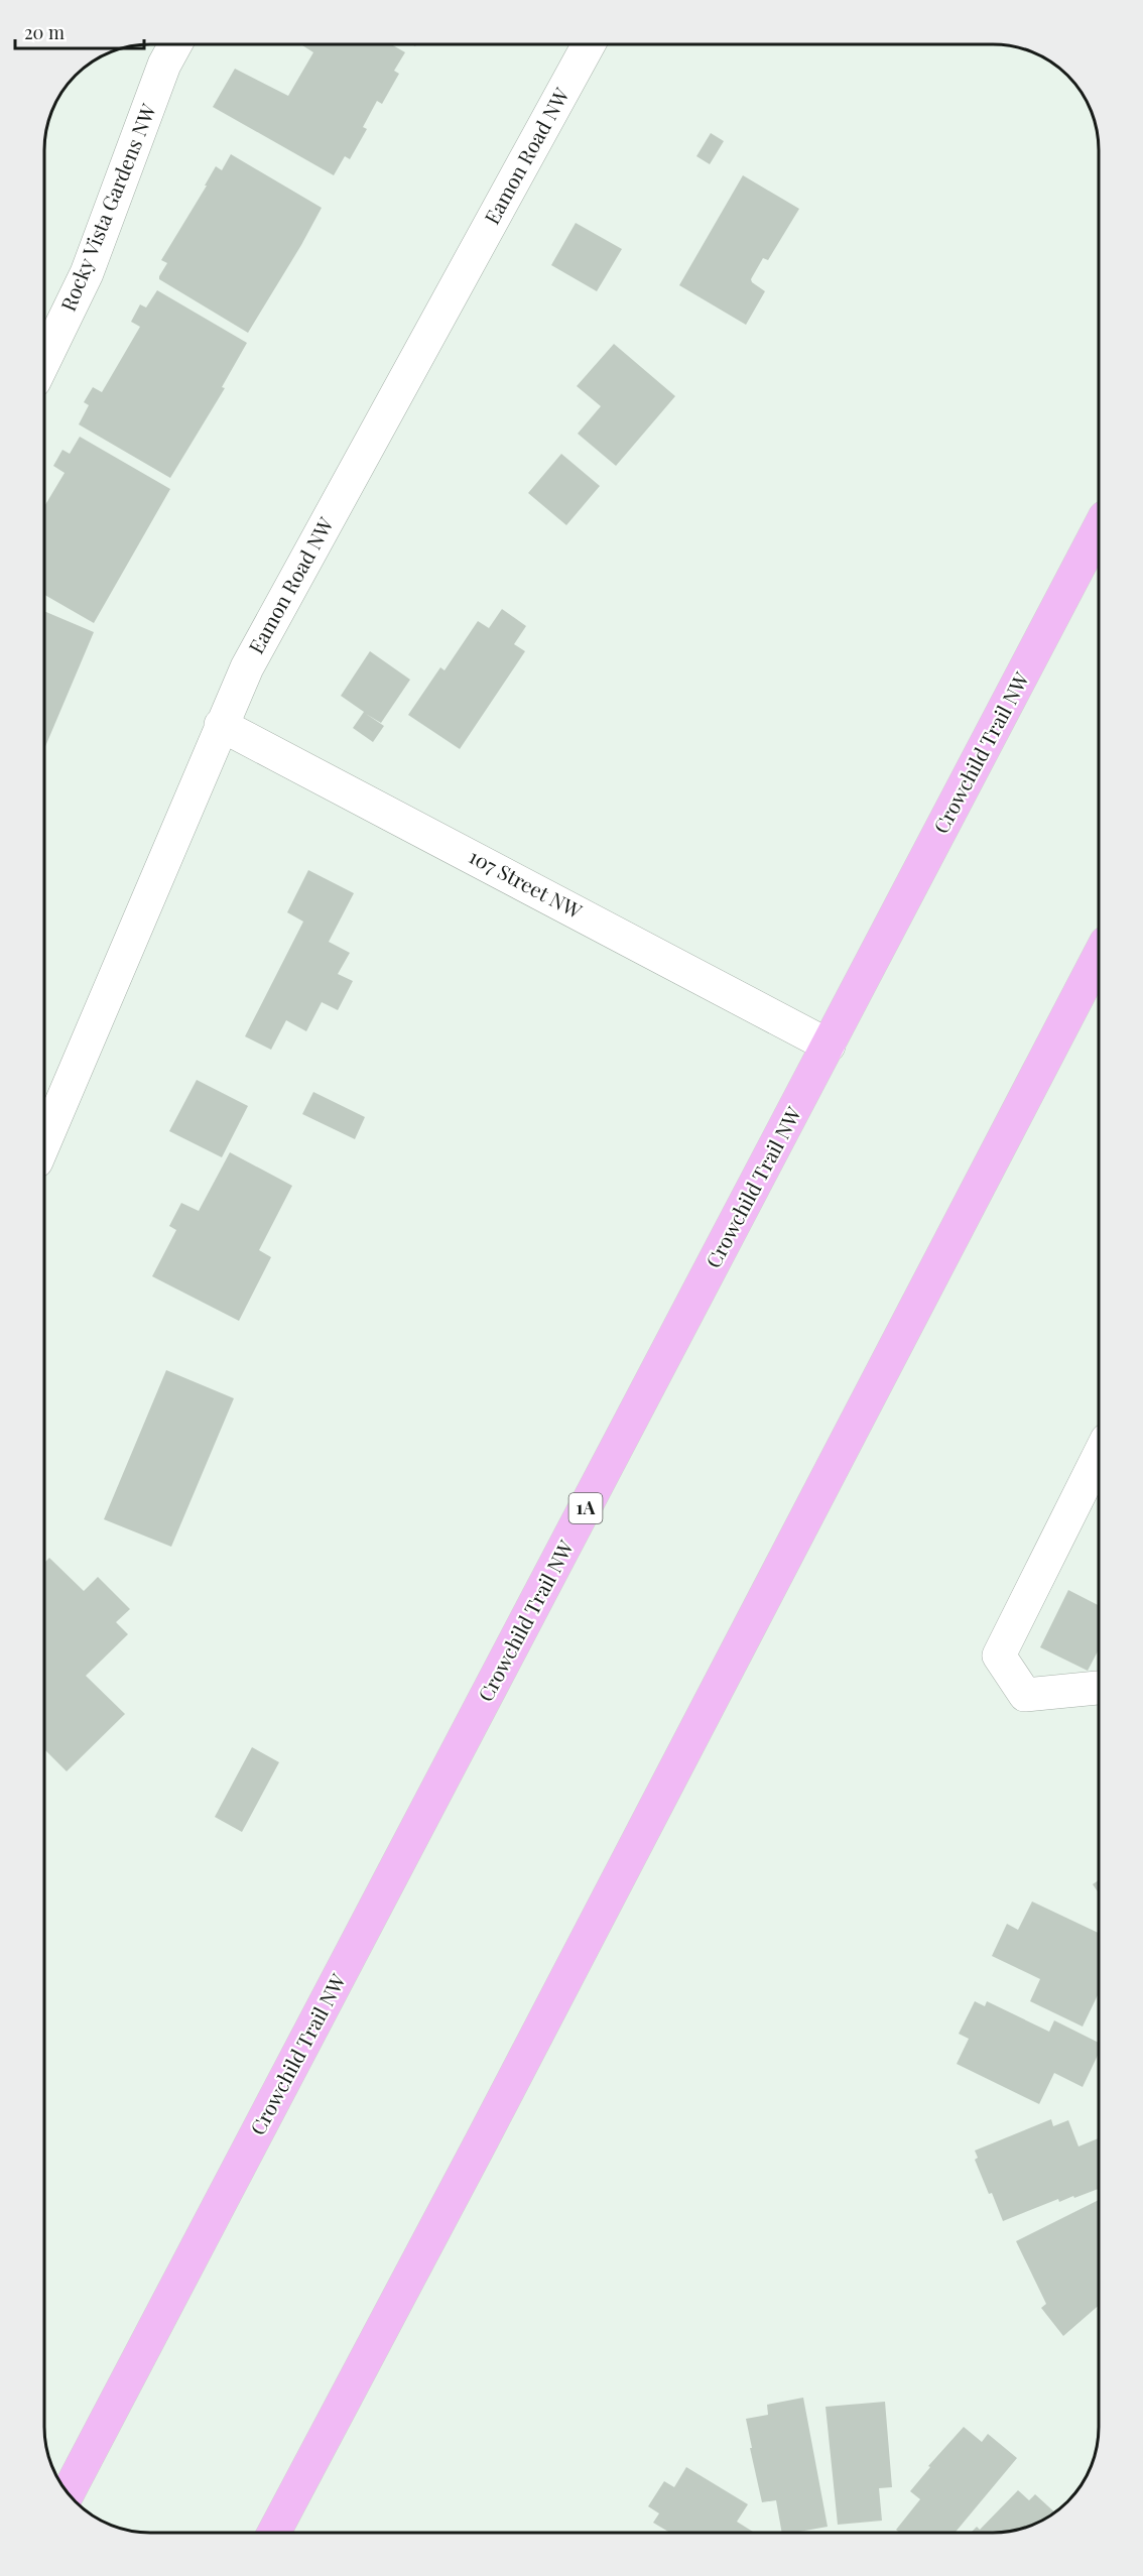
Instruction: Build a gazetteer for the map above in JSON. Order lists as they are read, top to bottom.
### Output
{
  "streets": {
    "highway": ["Crowchild Trail NW", "1A"],
    "street": ["Eamon Road NW", "Rocky Vista Gardens NW", "107 Street NW"]
  },
  "crossings": [
    ["Eamon Road NW", "107 Street NW"],
    ["Crowchild Trail NW", "107 Street NW"]
  ],
  "scale_bar": "20 m"
}
